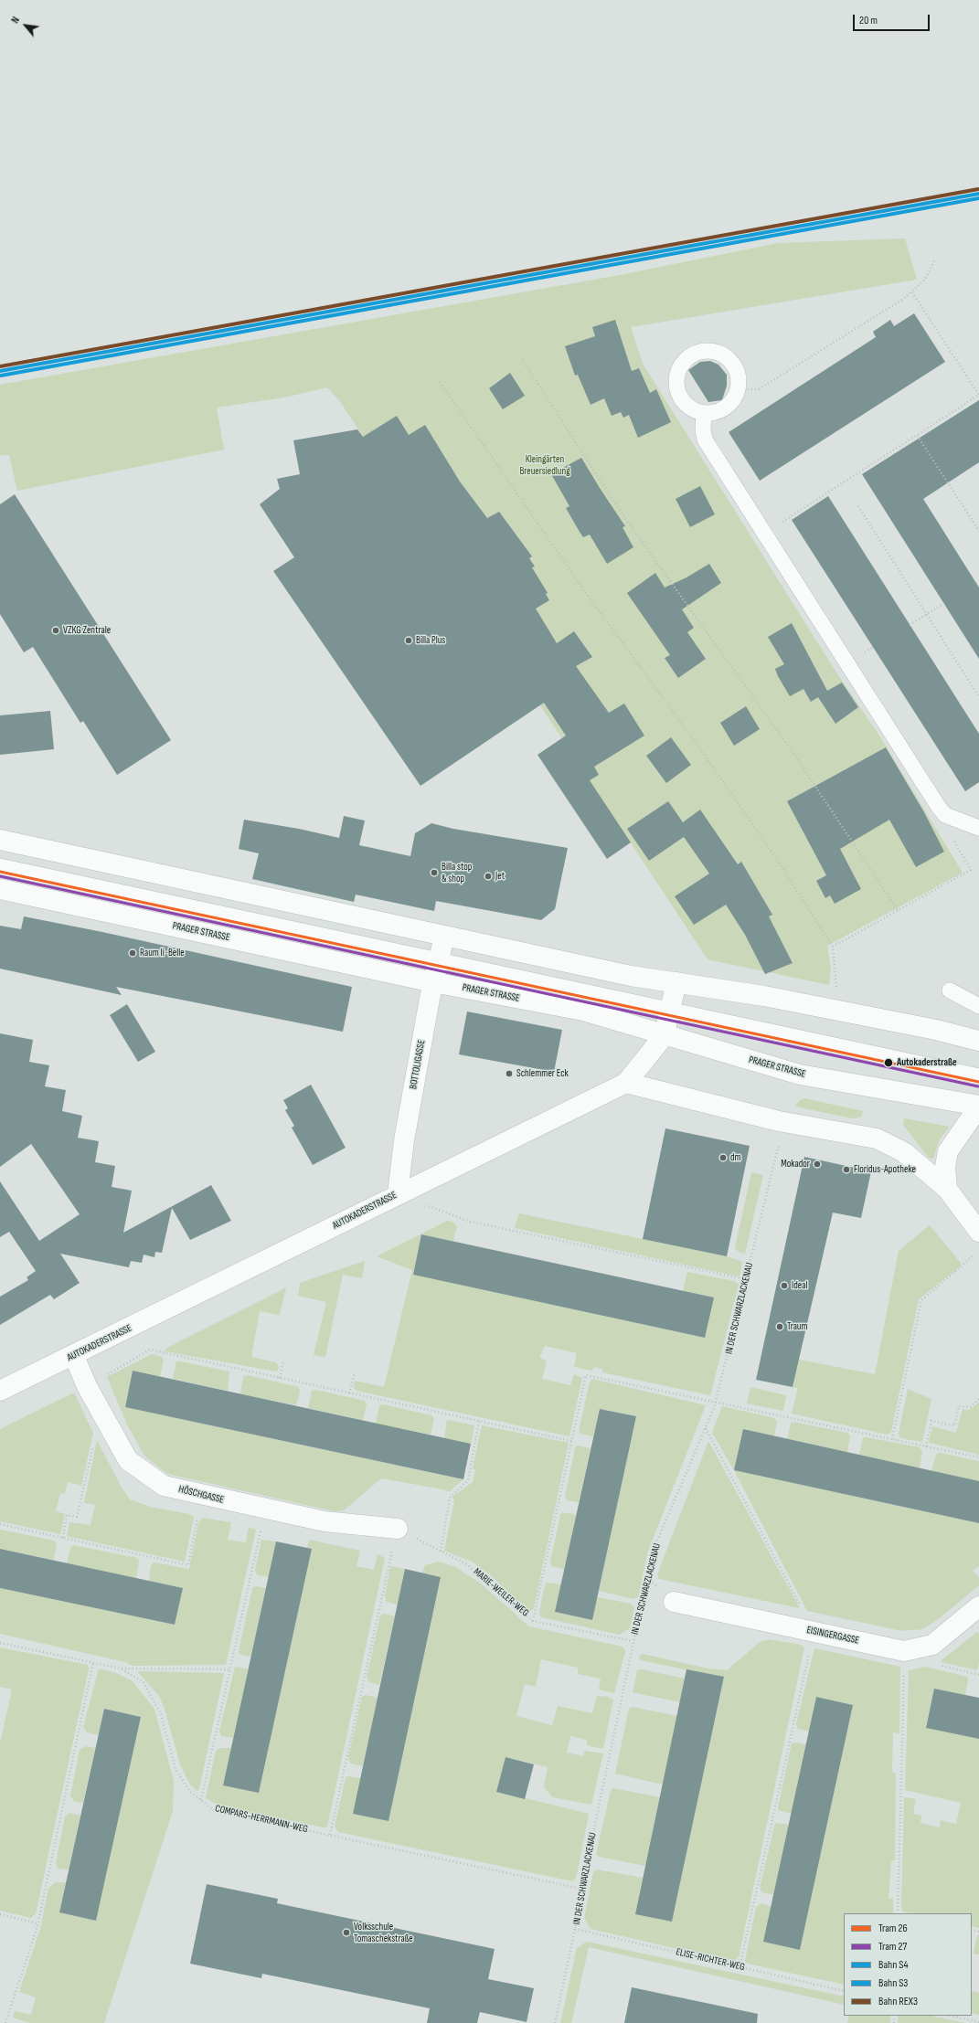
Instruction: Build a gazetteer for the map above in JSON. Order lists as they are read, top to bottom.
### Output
{
  "streets": {
    "street": [
      "PRAGER STRASSE",
      "BOTTOLIGASSE",
      "AUTOKADERSTRASSE",
      "HÖSCHGASSE",
      "EISINGERGASSE"
    ],
    "path": [
      "IN DER SCHWARZLACKENAU",
      "MARIE-WEILER-WEG",
      "COMPARS-HERRMANN-WEG",
      "ELISE-RICHTER-WEG"
    ]
  },
  "crossings": [
    ["PRAGER STRASSE", "BOTTOLIGASSE"],
    ["PRAGER STRASSE", "AUTOKADERSTRASSE"],
    ["BOTTOLIGASSE", "AUTOKADERSTRASSE"],
    ["AUTOKADERSTRASSE", "HÖSCHGASSE"],
    ["IN DER SCHWARZLACKENAU", "MARIE-WEILER-WEG"],
    ["IN DER SCHWARZLACKENAU", "COMPARS-HERRMANN-WEG"],
    ["IN DER SCHWARZLACKENAU", "ELISE-RICHTER-WEG"],
    ["HÖSCHGASSE", "MARIE-WEILER-WEG"]
  ],
  "parks": ["Kleingärten Breuersiedlung"],
  "places": [
    "VZKG Zentrale",
    "Billa Plus",
    "Billa stop & shop",
    "Jet",
    "Raum li-Belle",
    "Autokaderstraße",
    "Schlemmer Eck",
    "dm",
    "Mokador",
    "Floridus-Apotheke",
    "Ideal",
    "Traum",
    "Volksschule Tomaschekstraße"
  ],
  "lines": [
    "rail line REX3",
    "rail line S4",
    "rail line S3",
    "tram line 26",
    "tram line 27"
  ],
  "legend": [
    "Tram 26",
    "Tram 27",
    "Bahn S4",
    "Bahn S3",
    "Bahn REX3"
  ],
  "scale_bar": "20 m",
  "north": "top left"
}
